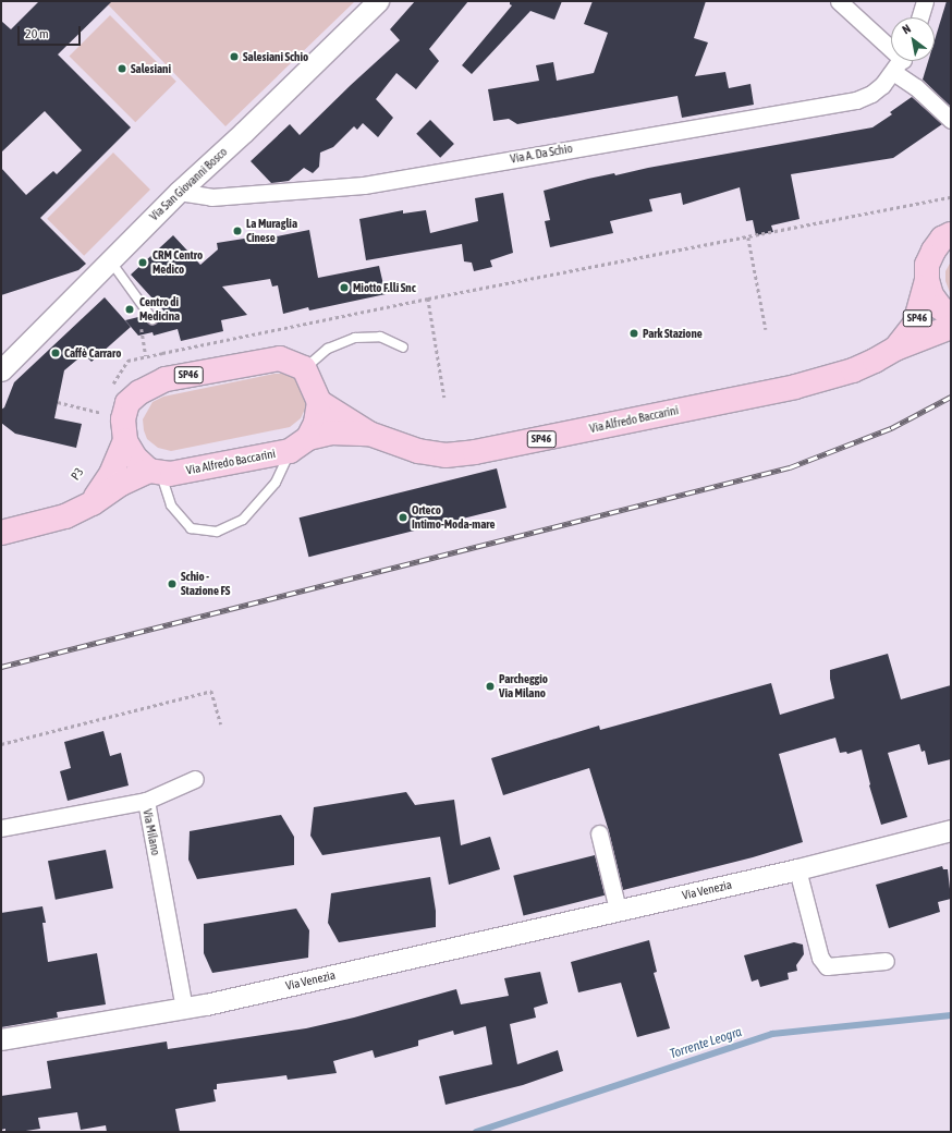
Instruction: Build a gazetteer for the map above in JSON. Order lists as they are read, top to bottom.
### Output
{
  "streets": {
    "main road": ["SP46", "Via Alfredo Baccarini"],
    "street": [
      "Via A. Da Schio",
      "Via San Giovanni Bosco",
      "Via Milano",
      "Via Venezia"
    ]
  },
  "crossings": [
    ["Via A. Da Schio", "Via San Giovanni Bosco"],
    ["SP46", "Via Alfredo Baccarini"],
    ["Via Milano", "Via Venezia"]
  ],
  "water": ["Torrente Leogra"],
  "places": [
    "Salesiani Schio",
    "Salesiani",
    "La Muraglia Cinese",
    "CRM Centro Medico",
    "Miotto F.lli Snc",
    "Centro di Medicina",
    "Park Stazione",
    "Caffè Carraro",
    "Orteco Intimo-Moda-mare",
    "Schio - Stazione FS",
    "Parcheggio Via Milano"
  ],
  "scale_bar": "20 m",
  "north": "top left"
}
